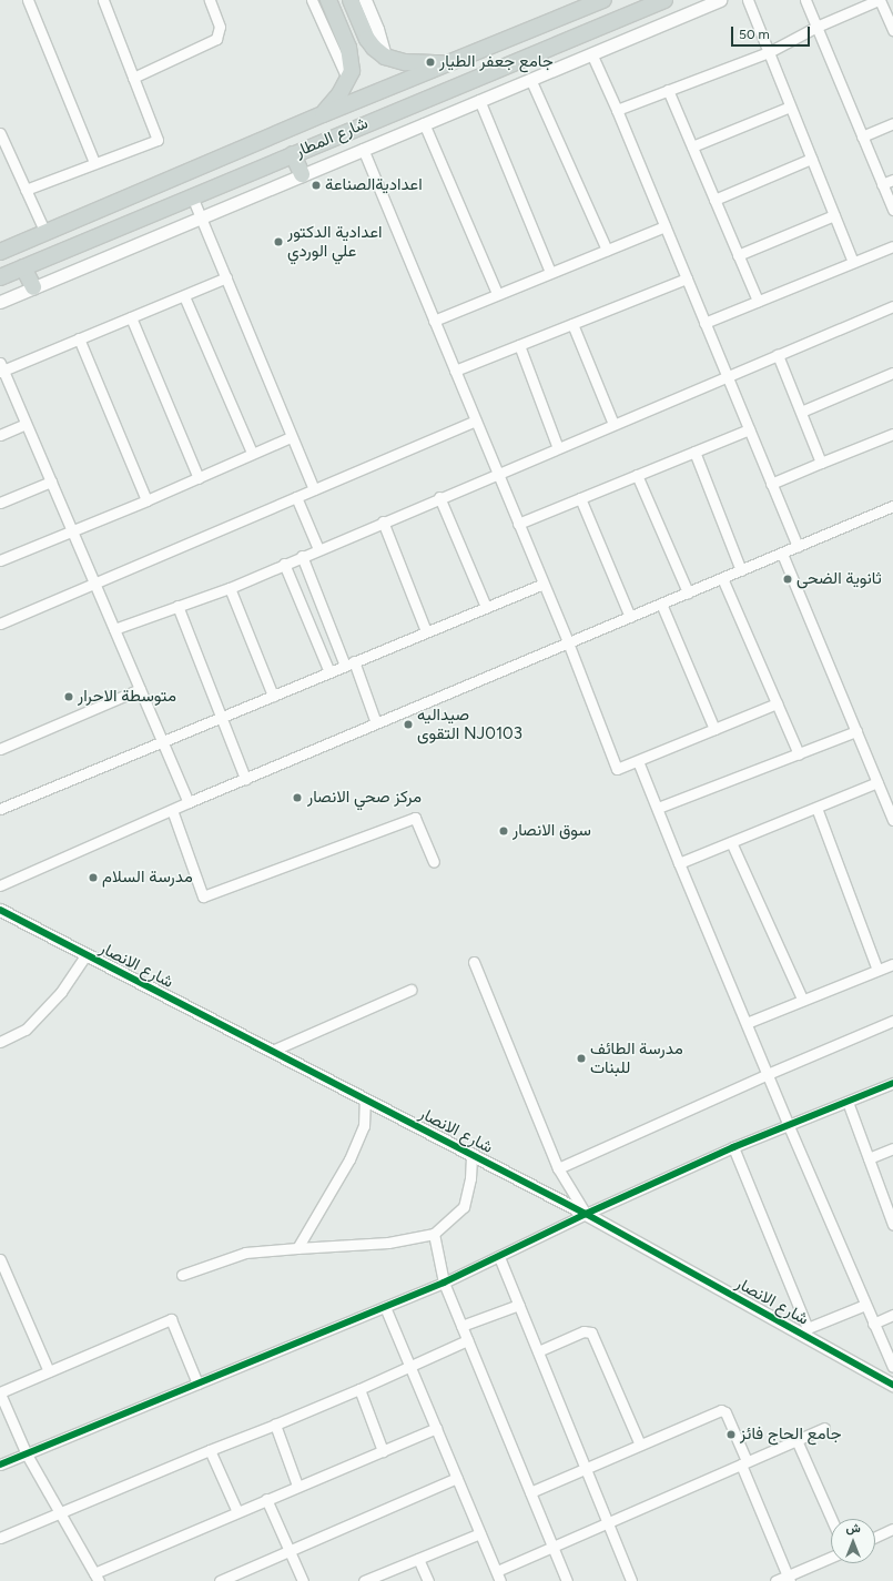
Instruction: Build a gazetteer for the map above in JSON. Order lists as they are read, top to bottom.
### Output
{
  "streets": {
    "main road": ["شارع المطار"],
    "street": ["شارع الانصار"]
  },
  "places": [
    "جامع جعفر الطيار",
    "اعداديةالصناعة",
    "اعدادية الدكتور علي الوردي",
    "ثانوية الضحى",
    "متوسطة الاحرار",
    "صيداليه التقوى NJ0103",
    "مركز صحي الانصار",
    "سوق الانصار",
    "مدرسة السلام",
    "مدرسة الطائف للبنات",
    "جامع الحاج فائز"
  ],
  "scale_bar": "50 m",
  "north": "top"
}
